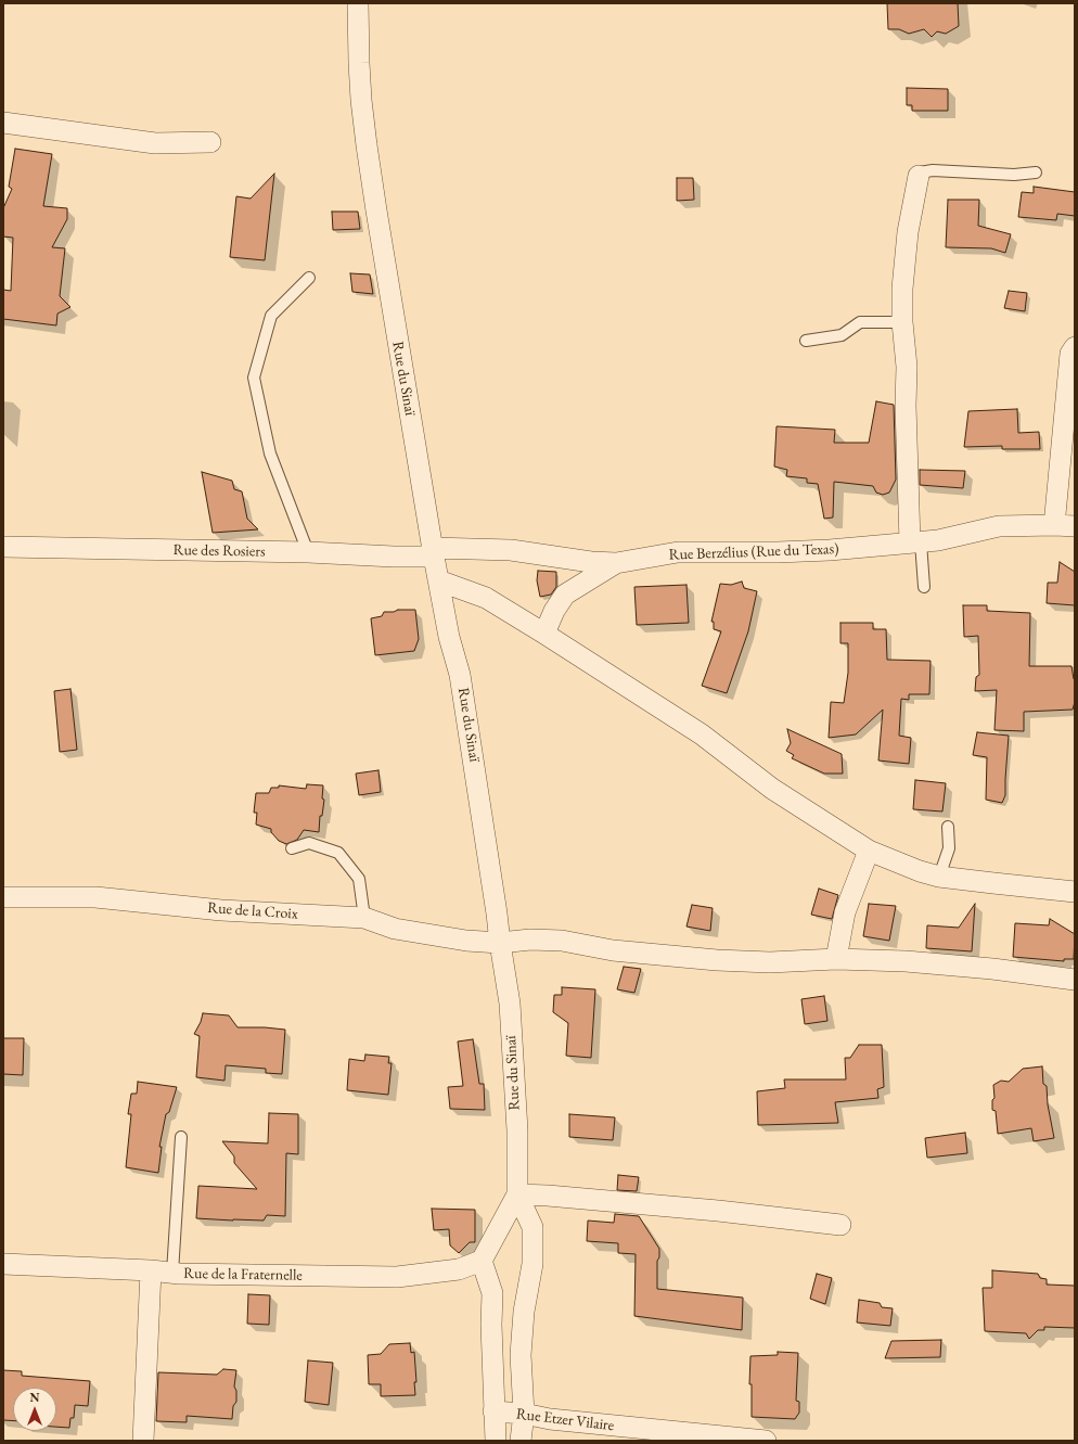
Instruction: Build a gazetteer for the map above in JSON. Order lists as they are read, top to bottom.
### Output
{
  "streets": {
    "street": [
      "Rue du Sinaï",
      "Rue des Rosiers",
      "Rue Berzélius (Rue du Texas)",
      "Rue de la Croix",
      "Rue de la Fraternelle",
      "Rue Etzer Vilaire"
    ]
  },
  "crossings": [
    ["Rue du Sinaï", "Rue des Rosiers"],
    ["Rue du Sinaï", "Rue Berzélius (Rue du Texas)"],
    ["Rue du Sinaï", "Rue de la Croix"],
    ["Rue du Sinaï", "Rue de la Fraternelle"],
    ["Rue des Rosiers", "Rue Berzélius (Rue du Texas)"]
  ],
  "north": "top"
}
